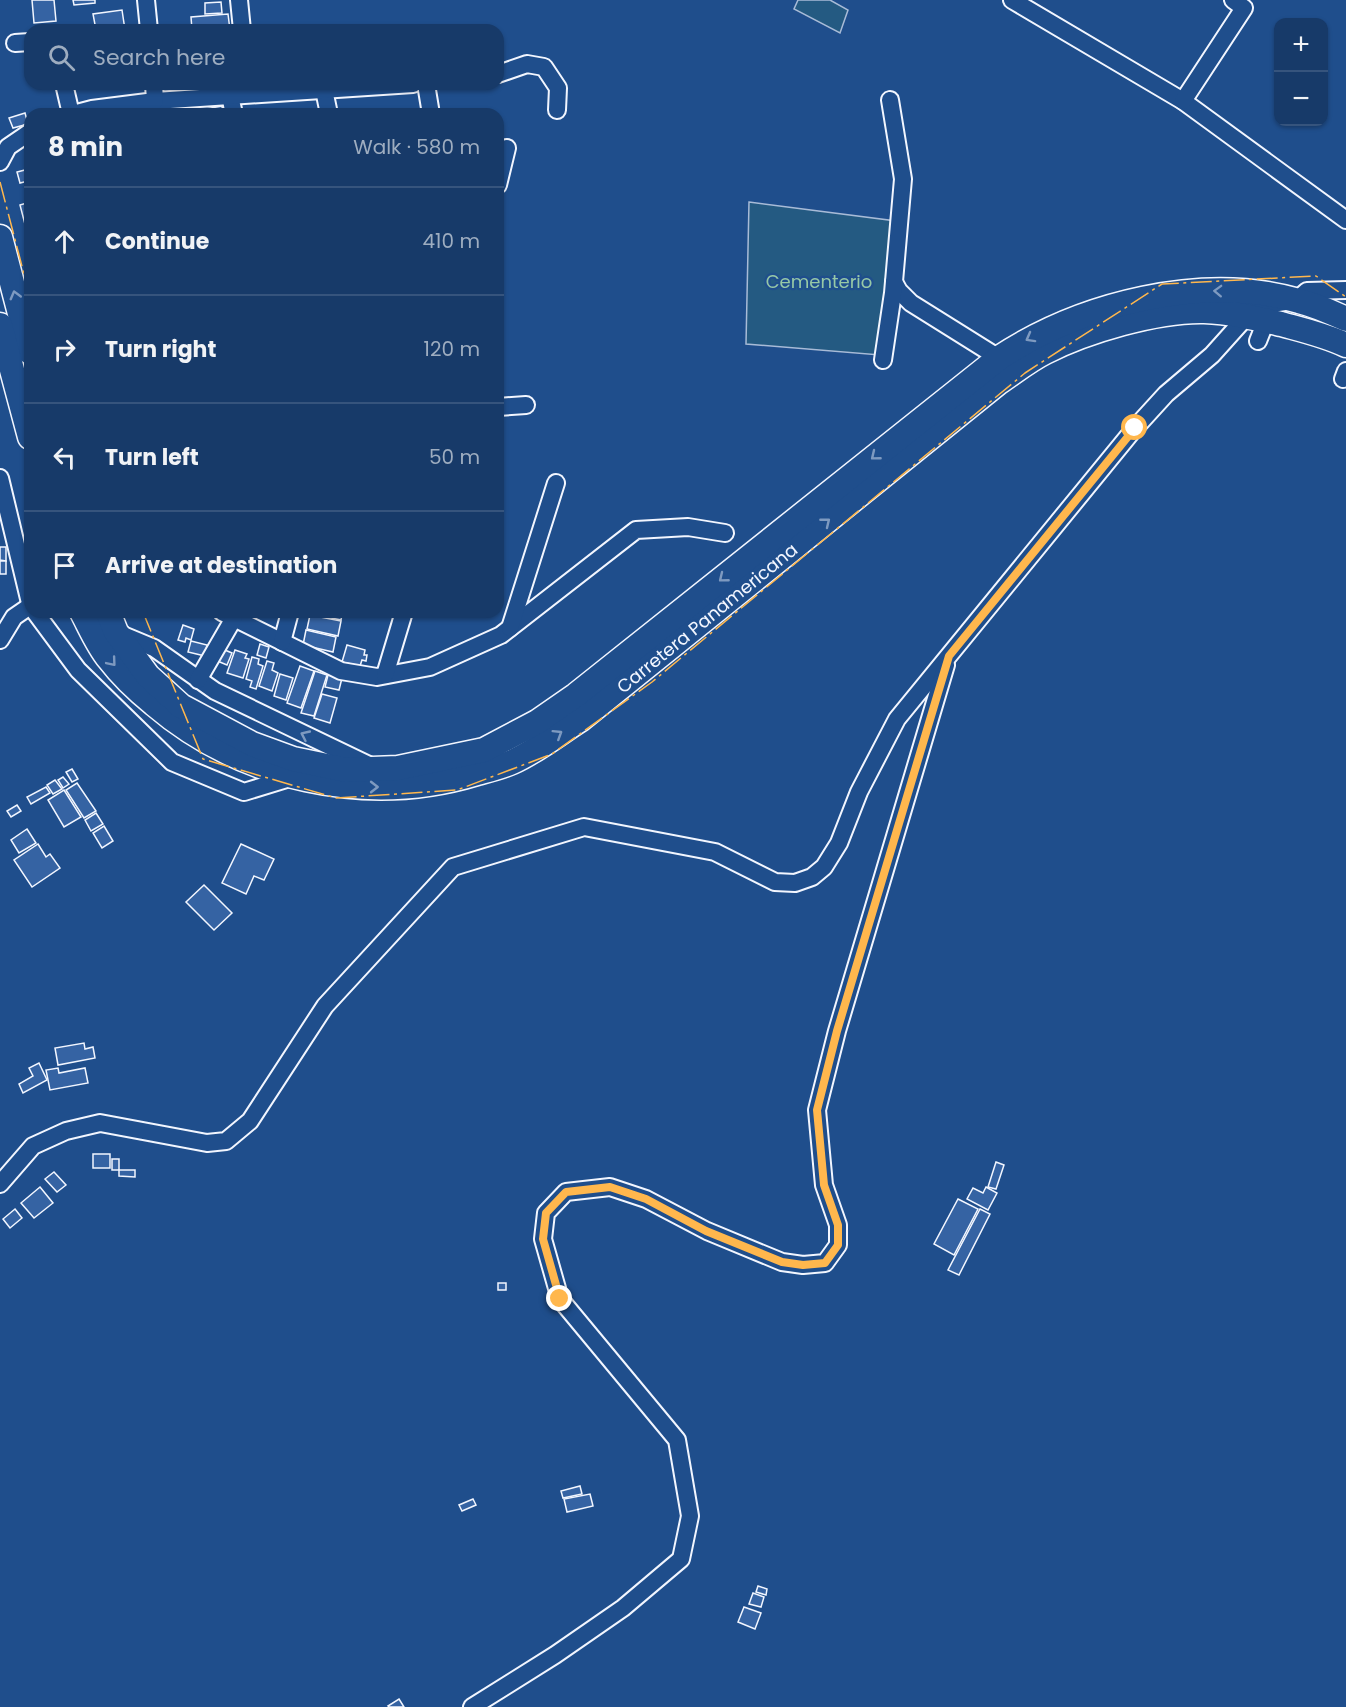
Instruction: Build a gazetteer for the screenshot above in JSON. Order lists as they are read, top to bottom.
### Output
{
  "streets": {
    "highway": ["Carretera Panamericana"]
  },
  "parks": ["Cementerio"],
  "page": {
    "map_buttons": ["+", "−"],
    "search": "Search here",
    "heading": ["8 min", "Walk · 580 m"],
    "list": [
      ["Continue", "410 m"],
      ["Turn right", "120 m"],
      ["Turn left", "50 m"],
      "Arrive at destination"
    ]
  }
}
